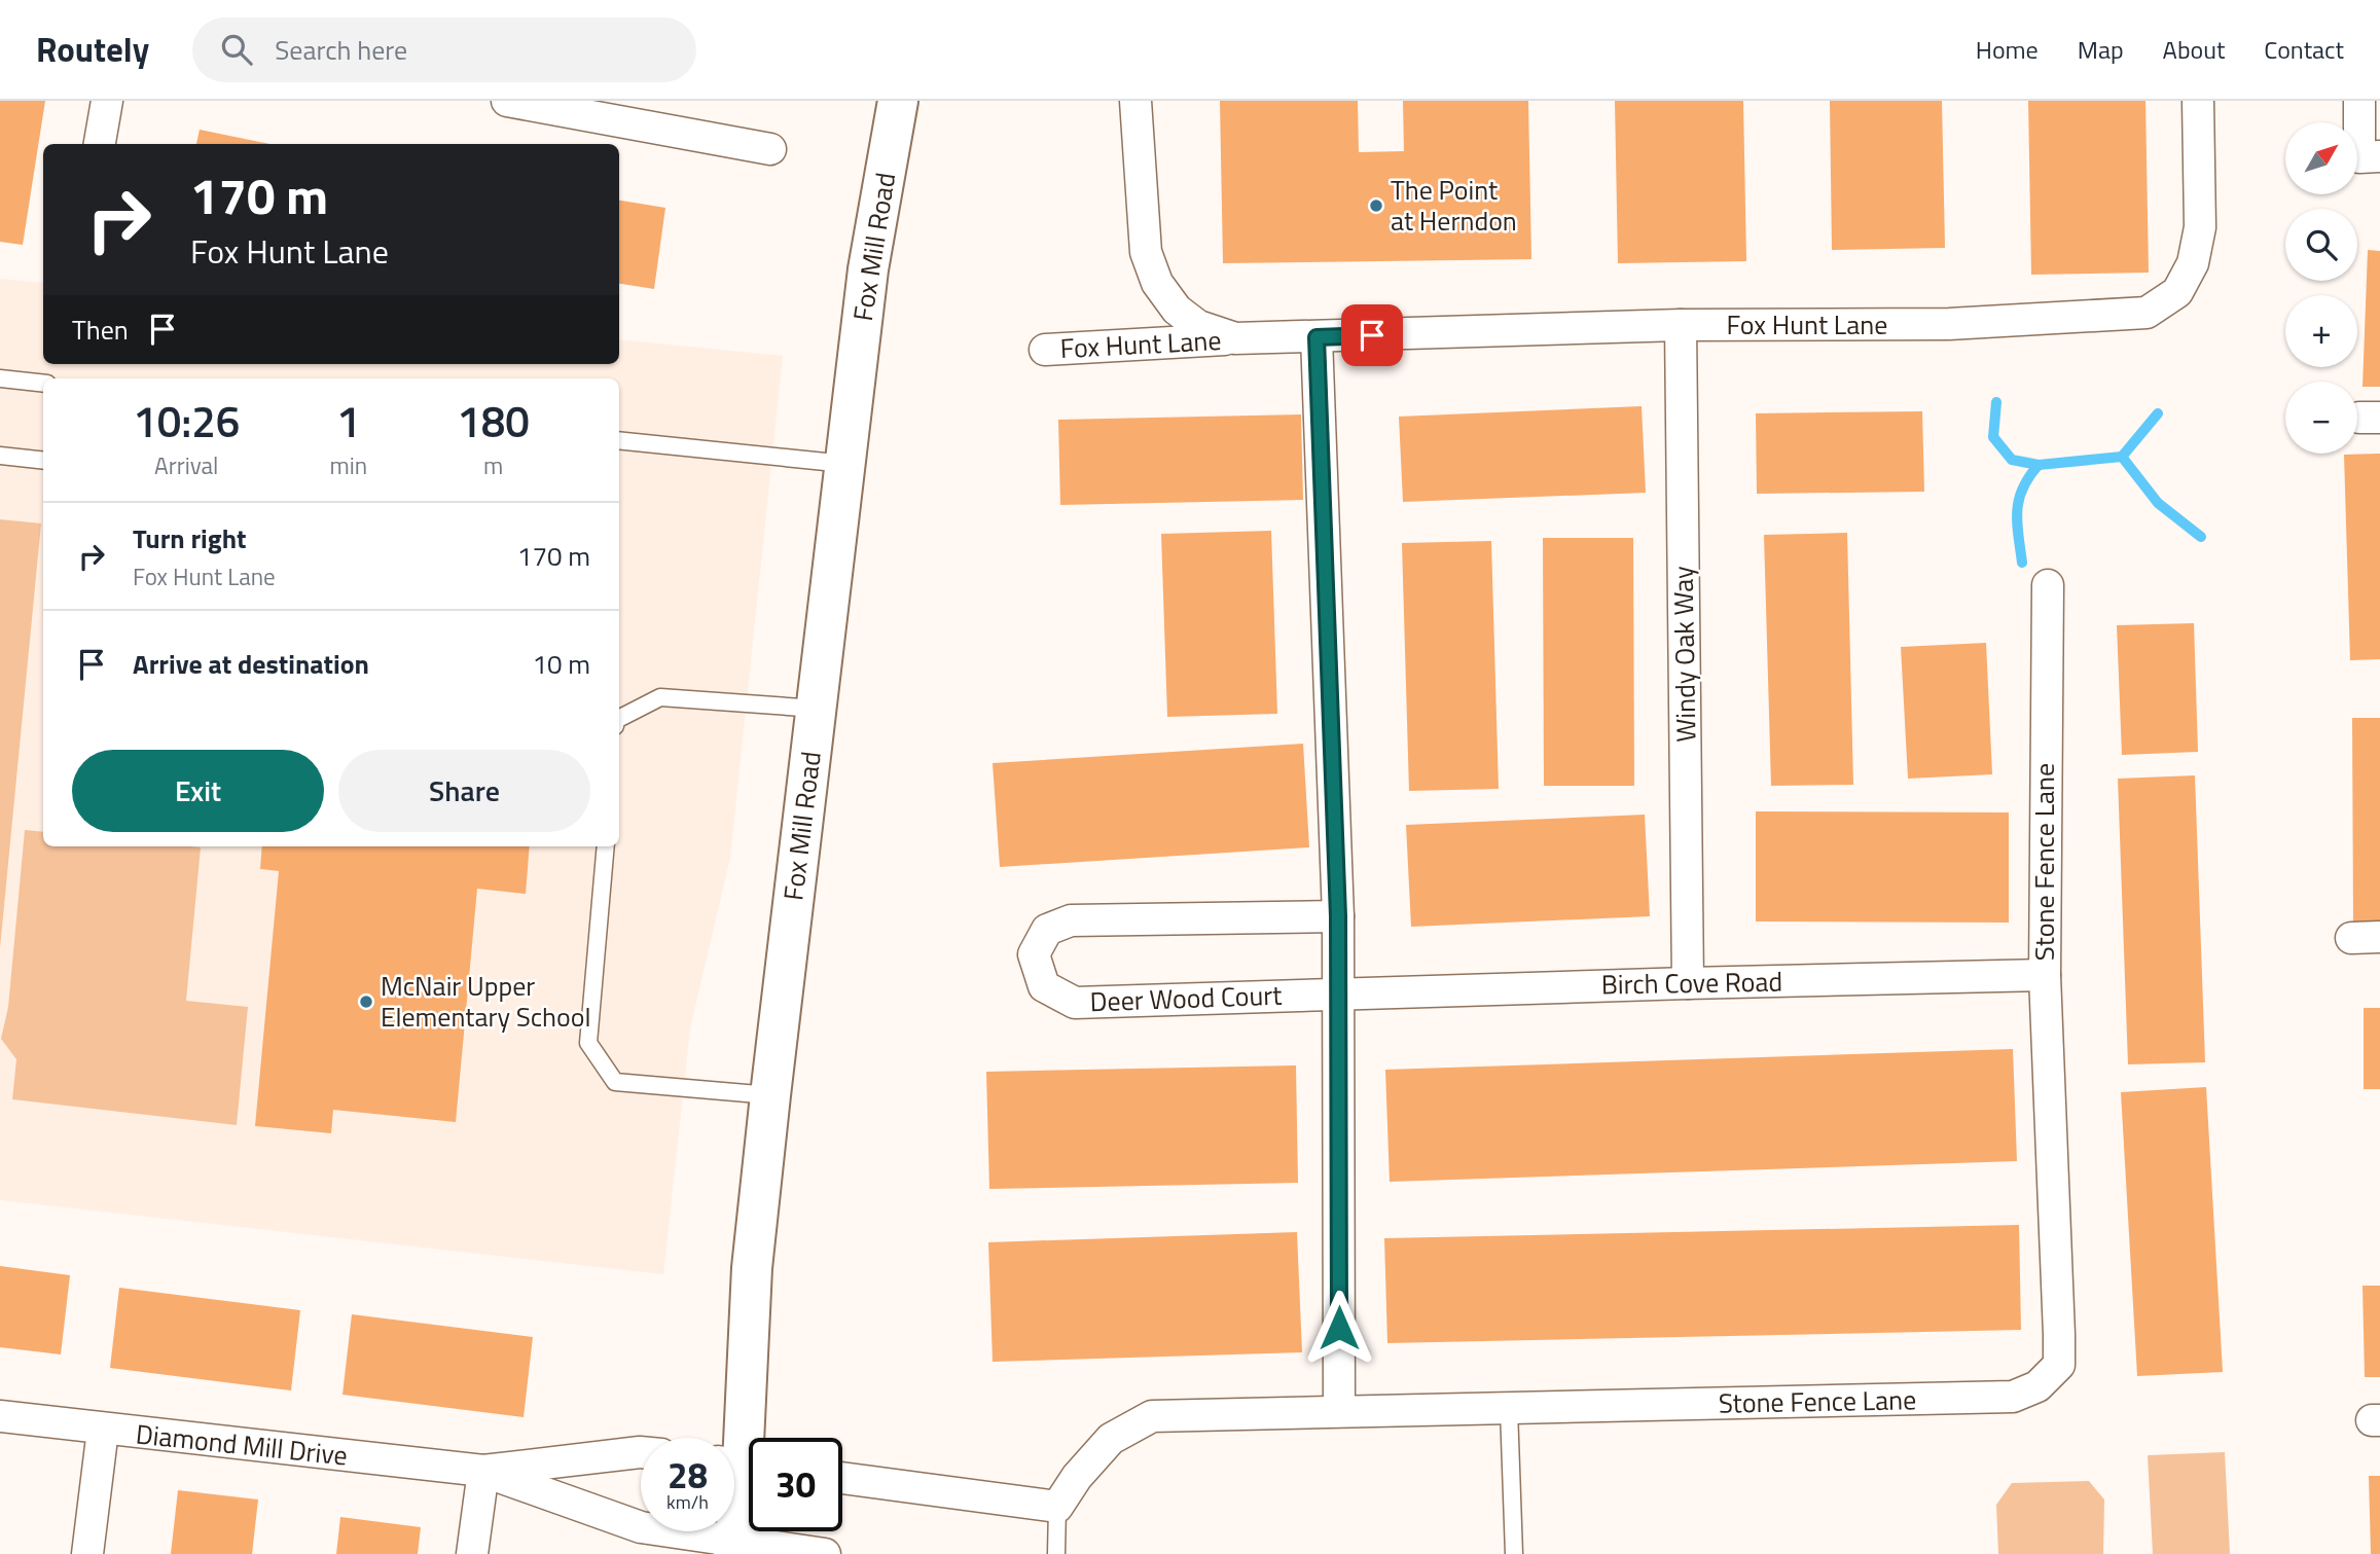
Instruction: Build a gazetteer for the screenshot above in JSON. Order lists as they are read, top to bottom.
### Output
{
  "streets": {
    "street": [
      "Fox Mill Road",
      "Fox Hunt Lane",
      "Windy Oak Way",
      "Stone Fence Lane",
      "Birch Cove Road",
      "Deer Wood Court",
      "Diamond Mill Drive"
    ]
  },
  "crossings": [
    ["Fox Mill Road", "Diamond Mill Drive"],
    ["Fox Hunt Lane", "Windy Oak Way"],
    ["Windy Oak Way", "Birch Cove Road"],
    ["Stone Fence Lane", "Birch Cove Road"],
    ["Birch Cove Road", "Deer Wood Court"]
  ],
  "places": ["The Point at Herndon", "McNair Upper Elementary School"],
  "north": "top right",
  "page": {
    "header": "Routely",
    "search": "Search here",
    "nav": [
      "Home",
      "Map",
      "About",
      "Contact"
    ],
    "map_buttons": ["+", "−"],
    "turn": ["170 m", "Fox Hunt Lane"],
    "then": "Then",
    "eta": [
      "10:26",
      "Arrival",
      "1",
      "min",
      "180",
      "m"
    ],
    "list": [
      {
        "name": "Turn right",
        "note": "Fox Hunt Lane",
        "value": "170 m"
      },
      {
        "name": "Arrive at destination",
        "value": "10 m"
      }
    ],
    "buttons": ["Exit", "Share"],
    "speed": "28 km/h",
    "limit": "30"
  }
}
